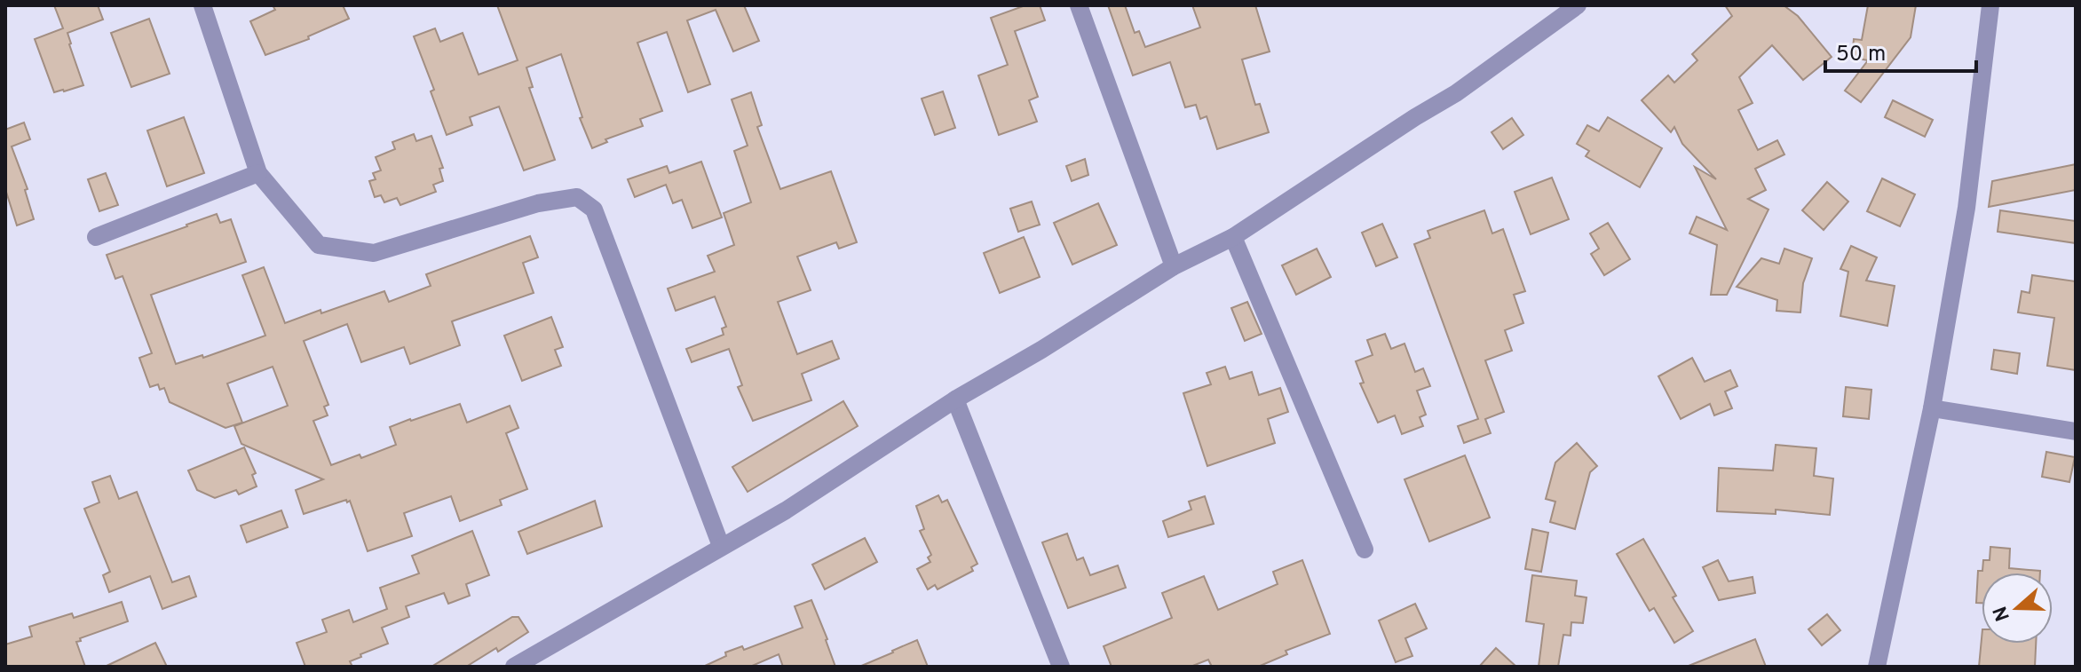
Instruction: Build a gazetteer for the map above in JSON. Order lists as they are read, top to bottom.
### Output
{
  "scale_bar": "50 m",
  "north": "left"
}
